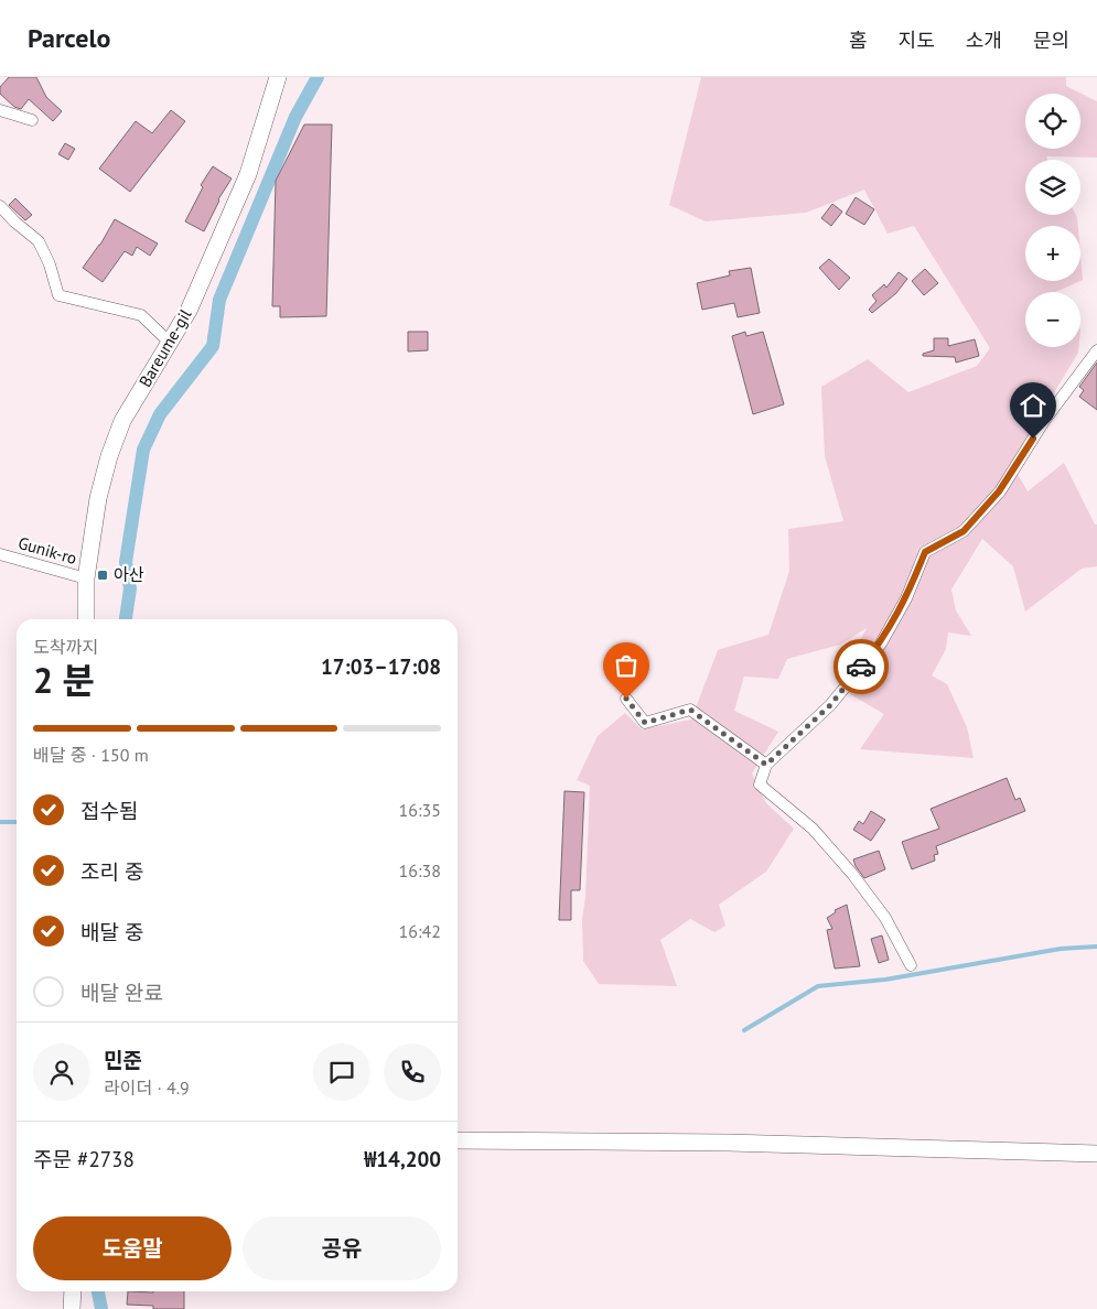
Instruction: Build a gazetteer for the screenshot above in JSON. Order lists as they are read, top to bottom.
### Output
{
  "streets": {
    "street": ["Bareume-gil", "Gunik-ro"]
  },
  "crossings": [
    ["Bareume-gil", "Gunik-ro"]
  ],
  "places": {
    "transit": ["아산"]
  },
  "page": {
    "header": "Parcelo",
    "nav": [
      "홈",
      "지도",
      "소개",
      "문의"
    ],
    "map_buttons": ["+", "−"],
    "heading": ["2 분", "도착까지", "17:03–17:08"],
    "panel": [
      "민준",
      "라이더 · 4.9",
      "주문 #2738",
      "₩14,200"
    ],
    "bar": "배달 중 · 150 m",
    "list": [
      ["접수됨", "16:35"],
      ["조리 중", "16:38"],
      ["배달 중", "16:42"],
      "배달 완료"
    ],
    "buttons": ["도움말", "공유"]
  }
}
